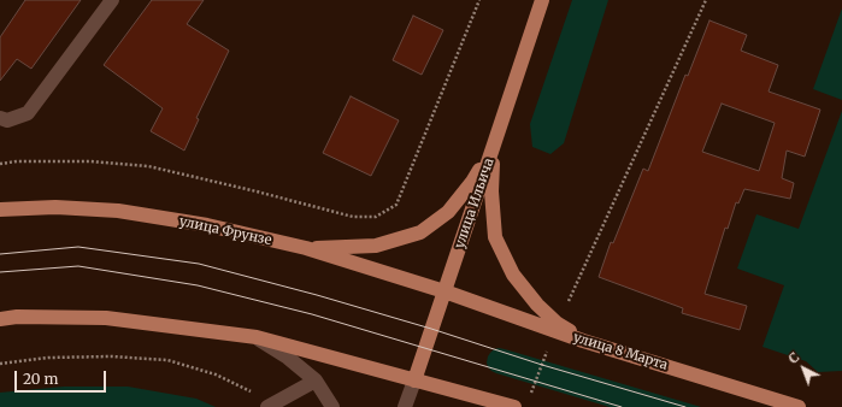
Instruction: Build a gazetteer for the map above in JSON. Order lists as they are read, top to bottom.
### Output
{
  "streets": {
    "main road": ["улица Ильича", "улица Фрунзе", "улица 8 Марта"]
  },
  "crossings": [
    ["улица Ильича", "улица Фрунзе"],
    ["улица Ильича", "улица 8 Марта"],
    ["улица Фрунзе", "улица 8 Марта"]
  ],
  "scale_bar": "20 m",
  "north": "top left"
}
